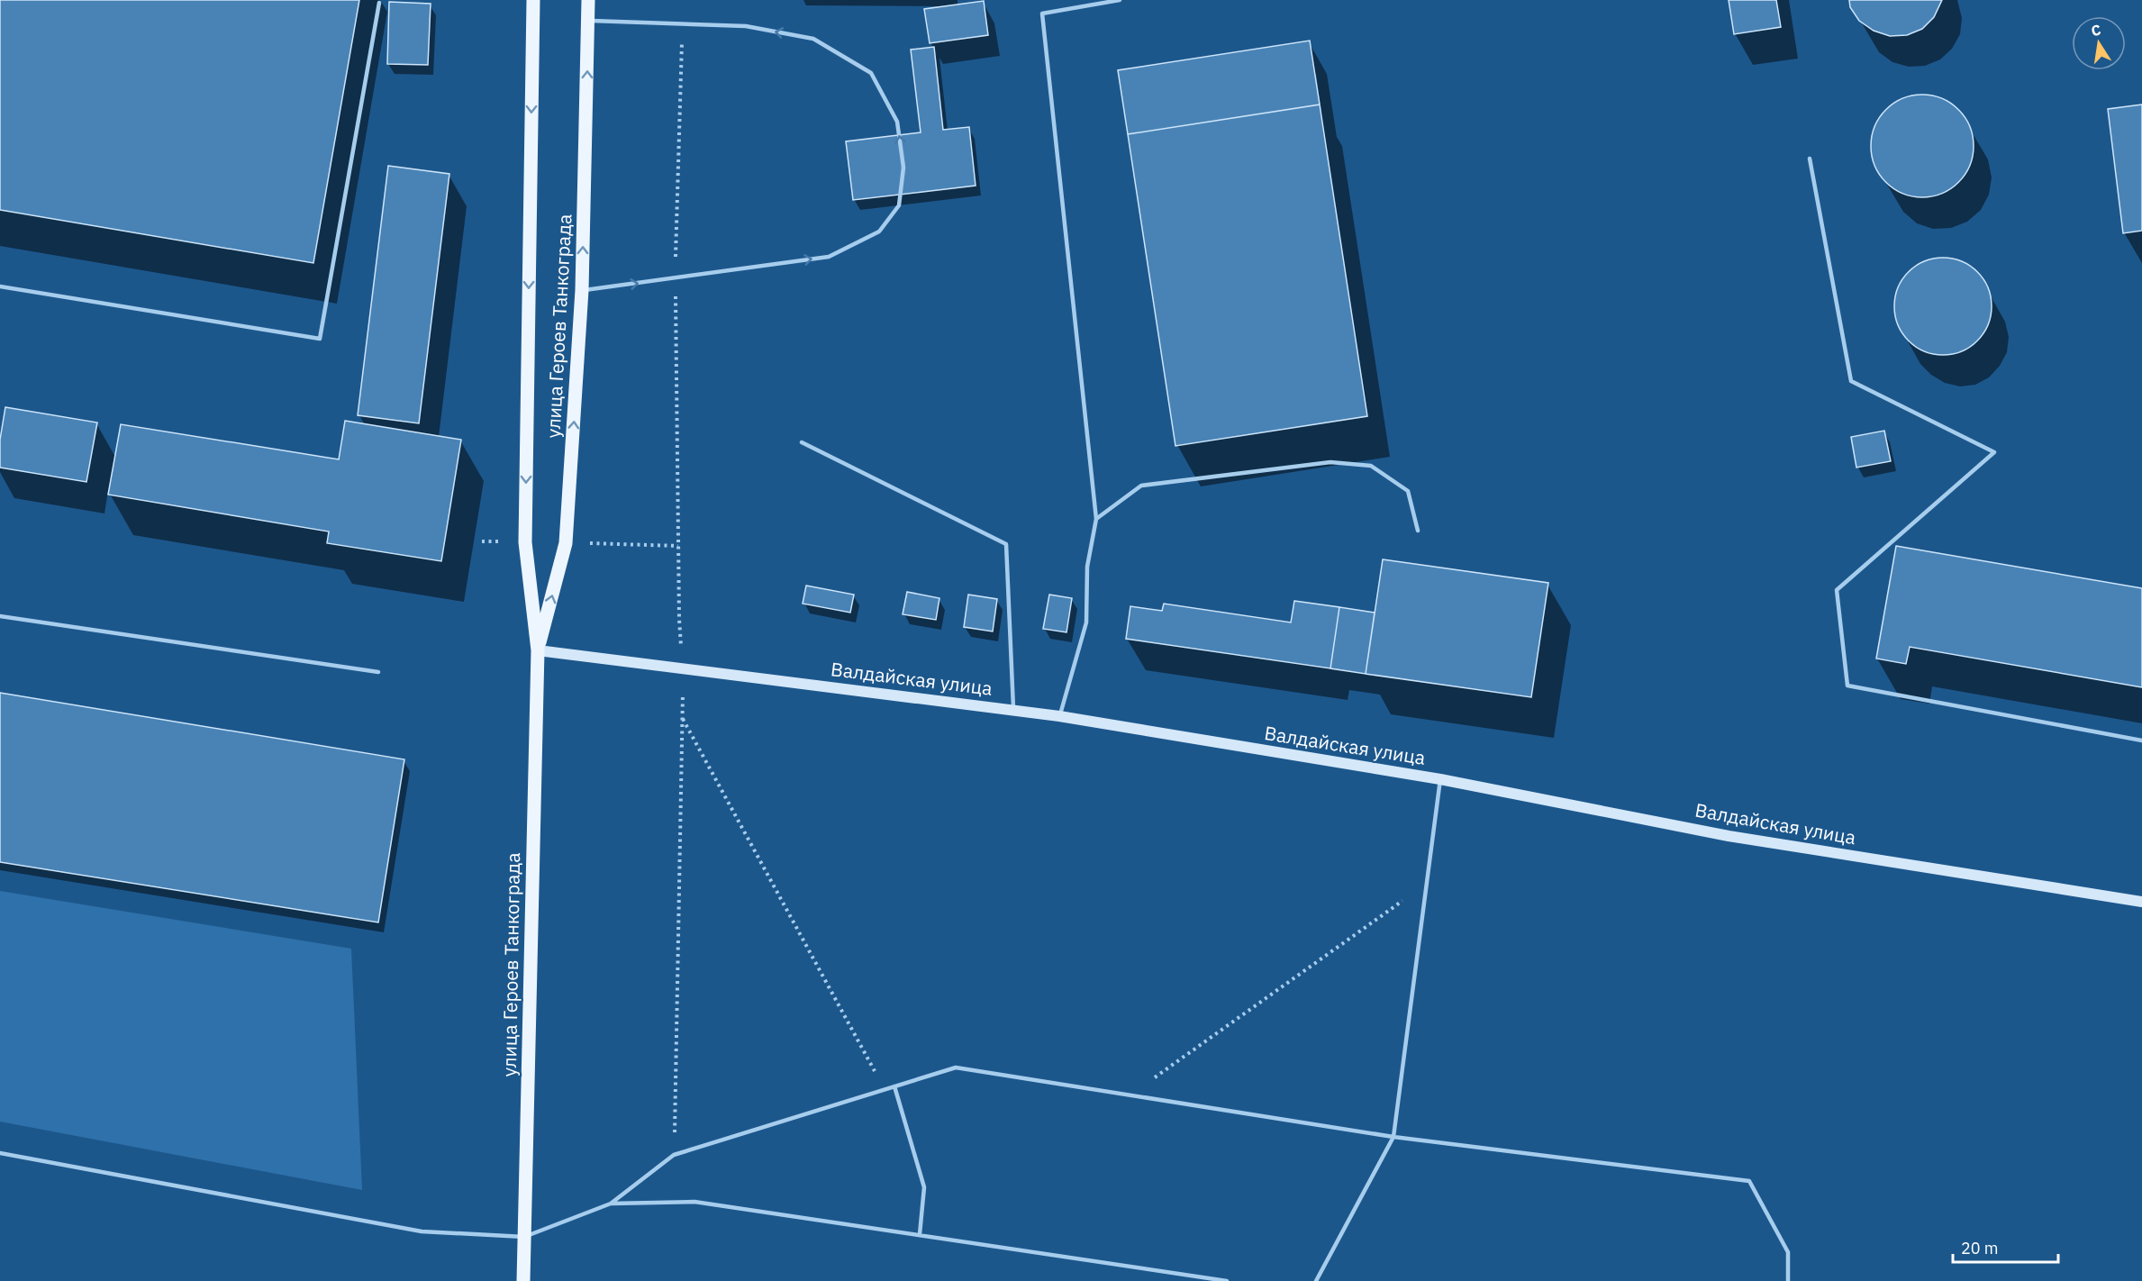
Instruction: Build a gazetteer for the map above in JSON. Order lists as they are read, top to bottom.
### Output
{
  "streets": {
    "main road": ["улица Героев Танкограда"],
    "street": ["Валдайская улица"]
  },
  "crossings": [
    ["улица Героев Танкограда", "Валдайская улица"]
  ],
  "scale_bar": "20 m",
  "north": "top"
}
